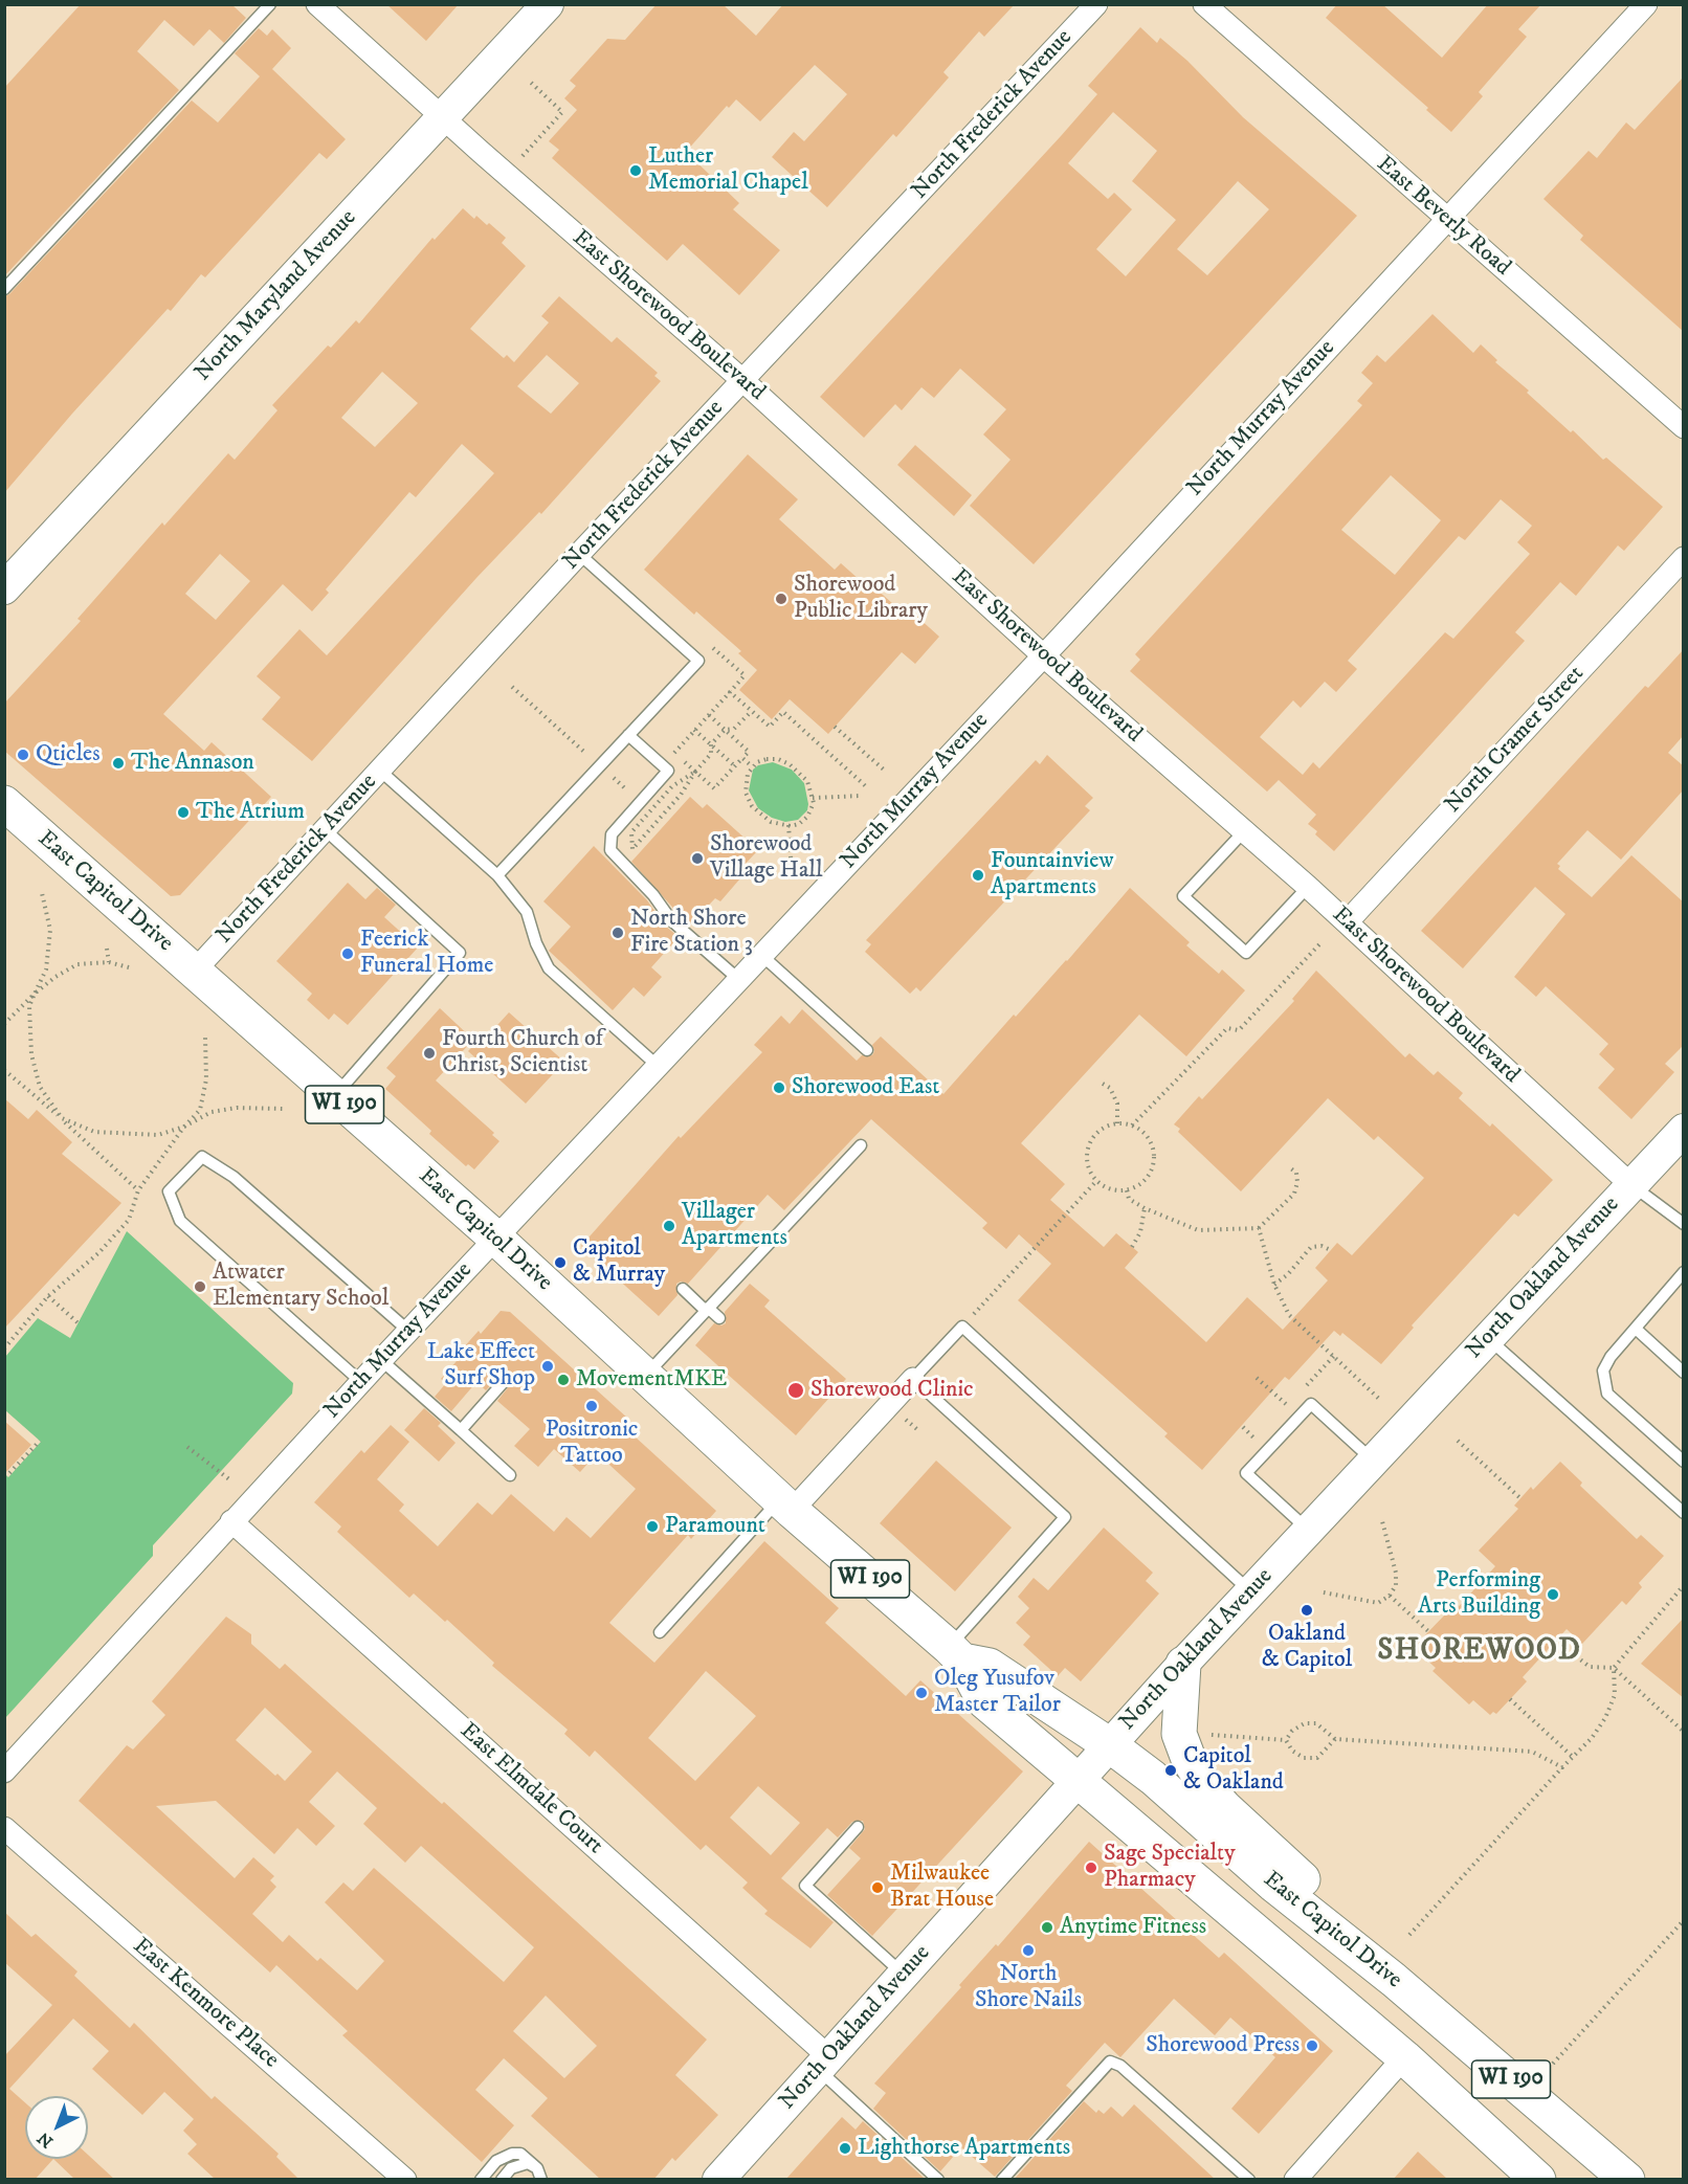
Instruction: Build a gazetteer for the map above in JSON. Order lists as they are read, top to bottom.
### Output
{
  "streets": {
    "main road": [
      "North Maryland Avenue",
      "East Capitol Drive",
      "WI 190",
      "North Oakland Avenue"
    ],
    "street": [
      "North Frederick Avenue",
      "East Beverly Road",
      "East Shorewood Boulevard",
      "North Murray Avenue",
      "North Cramer Street",
      "East Elmdale Court",
      "East Kenmore Place"
    ]
  },
  "crossings": [
    ["North Frederick Avenue", "East Shorewood Boulevard"],
    ["North Frederick Avenue", "East Capitol Drive"],
    ["East Beverly Road", "North Murray Avenue"],
    ["North Maryland Avenue", "East Shorewood Boulevard"],
    ["East Shorewood Boulevard", "North Murray Avenue"],
    ["East Shorewood Boulevard", "North Cramer Street"],
    ["East Shorewood Boulevard", "North Oakland Avenue"],
    ["North Murray Avenue", "East Capitol Drive"],
    ["North Murray Avenue", "East Elmdale Court"],
    ["East Capitol Drive", "North Oakland Avenue"],
    ["North Oakland Avenue", "East Elmdale Court"]
  ],
  "districts": ["SHOREWOOD"],
  "places": [
    "Luther Memorial Chapel",
    "Shorewood Public Library",
    "Qticles",
    "The Annason",
    "The Atrium",
    "Shorewood Village Hall",
    "Fountainview Apartments",
    "North Shore Fire Station 3",
    "Feerick Funeral Home",
    "Fourth Church of Christ, Scientist",
    "Shorewood East",
    "Villager Apartments",
    "Capitol & Murray",
    "Atwater Elementary School",
    "Lake Effect Surf Shop",
    "MovementMKE",
    "Shorewood Clinic",
    "Positronic Tattoo",
    "Paramount",
    "Performing Arts Building",
    "Oakland & Capitol",
    "Oleg Yusufov Master Tailor",
    "Capitol & Oakland",
    "Sage Specialty Pharmacy",
    "Milwaukee Brat House",
    "Anytime Fitness",
    "North Shore Nails",
    "Shorewood Press",
    "Lighthorse Apartments"
  ],
  "north": "bottom left"
}
